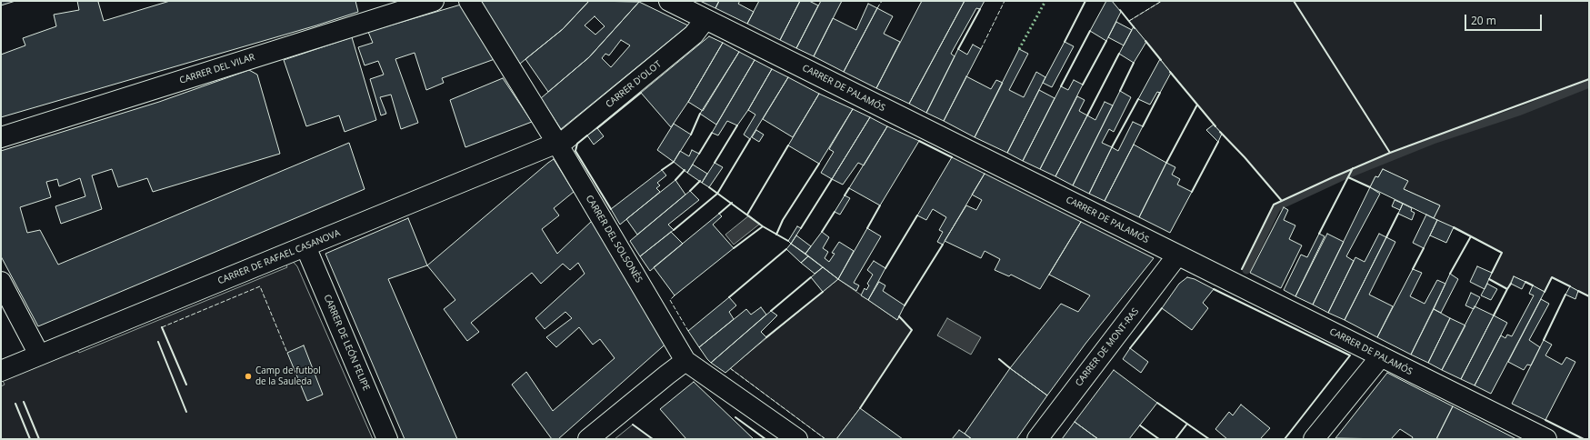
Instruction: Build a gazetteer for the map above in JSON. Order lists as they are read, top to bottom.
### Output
{
  "streets": {
    "street": [
      "CARRER DEL VILAR",
      "CARRER D'OLOT",
      "CARRER DE PALAMÓS",
      "CARRER DEL SOLSONÈS",
      "CARRER DE RAFAEL CASANOVA",
      "CARRER DE LEÓN FELIPE",
      "CARRER DE MONT-RAS"
    ]
  },
  "crossings": [
    ["CARRER D'OLOT", "CARRER DE PALAMÓS"],
    ["CARRER D'OLOT", "CARRER DEL SOLSONÈS"],
    ["CARRER D'OLOT", "CARRER DE RAFAEL CASANOVA"],
    ["CARRER DE PALAMÓS", "CARRER DE MONT-RAS"],
    ["CARRER DEL SOLSONÈS", "CARRER DE RAFAEL CASANOVA"],
    ["CARRER DE RAFAEL CASANOVA", "CARRER DE LEÓN FELIPE"]
  ],
  "places": ["Camp de futbol de la Sauleda"],
  "scale_bar": "20 m"
}
